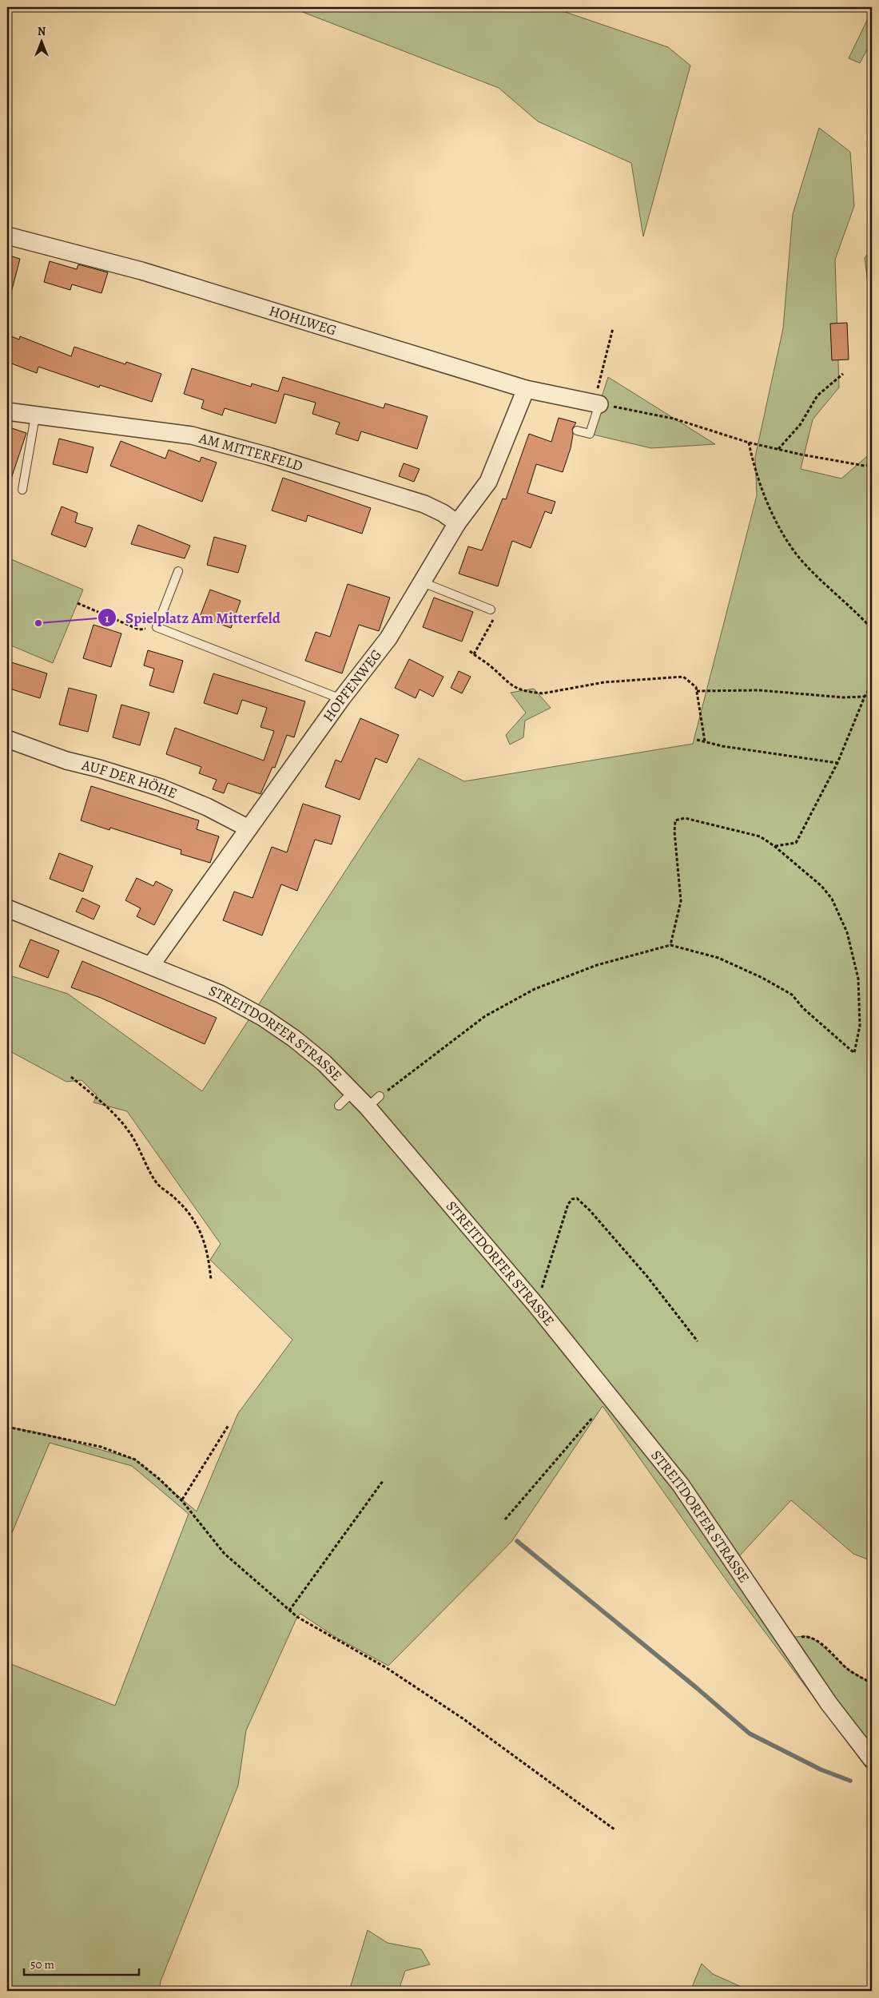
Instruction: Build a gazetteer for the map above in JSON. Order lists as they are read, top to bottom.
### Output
{
  "streets": {
    "street": [
      "HOHLWEG",
      "AM MITTERFELD",
      "HOPFENWEG",
      "AUF DER HÖHE",
      "STREITDORFER STRASSE"
    ]
  },
  "crossings": [
    ["HOHLWEG", "HOPFENWEG"],
    ["AM MITTERFELD", "HOPFENWEG"],
    ["HOPFENWEG", "AUF DER HÖHE"],
    ["HOPFENWEG", "STREITDORFER STRASSE"]
  ],
  "places": ["Spielplatz Am Mitterfeld"],
  "scale_bar": "50 m",
  "north": "top"
}
